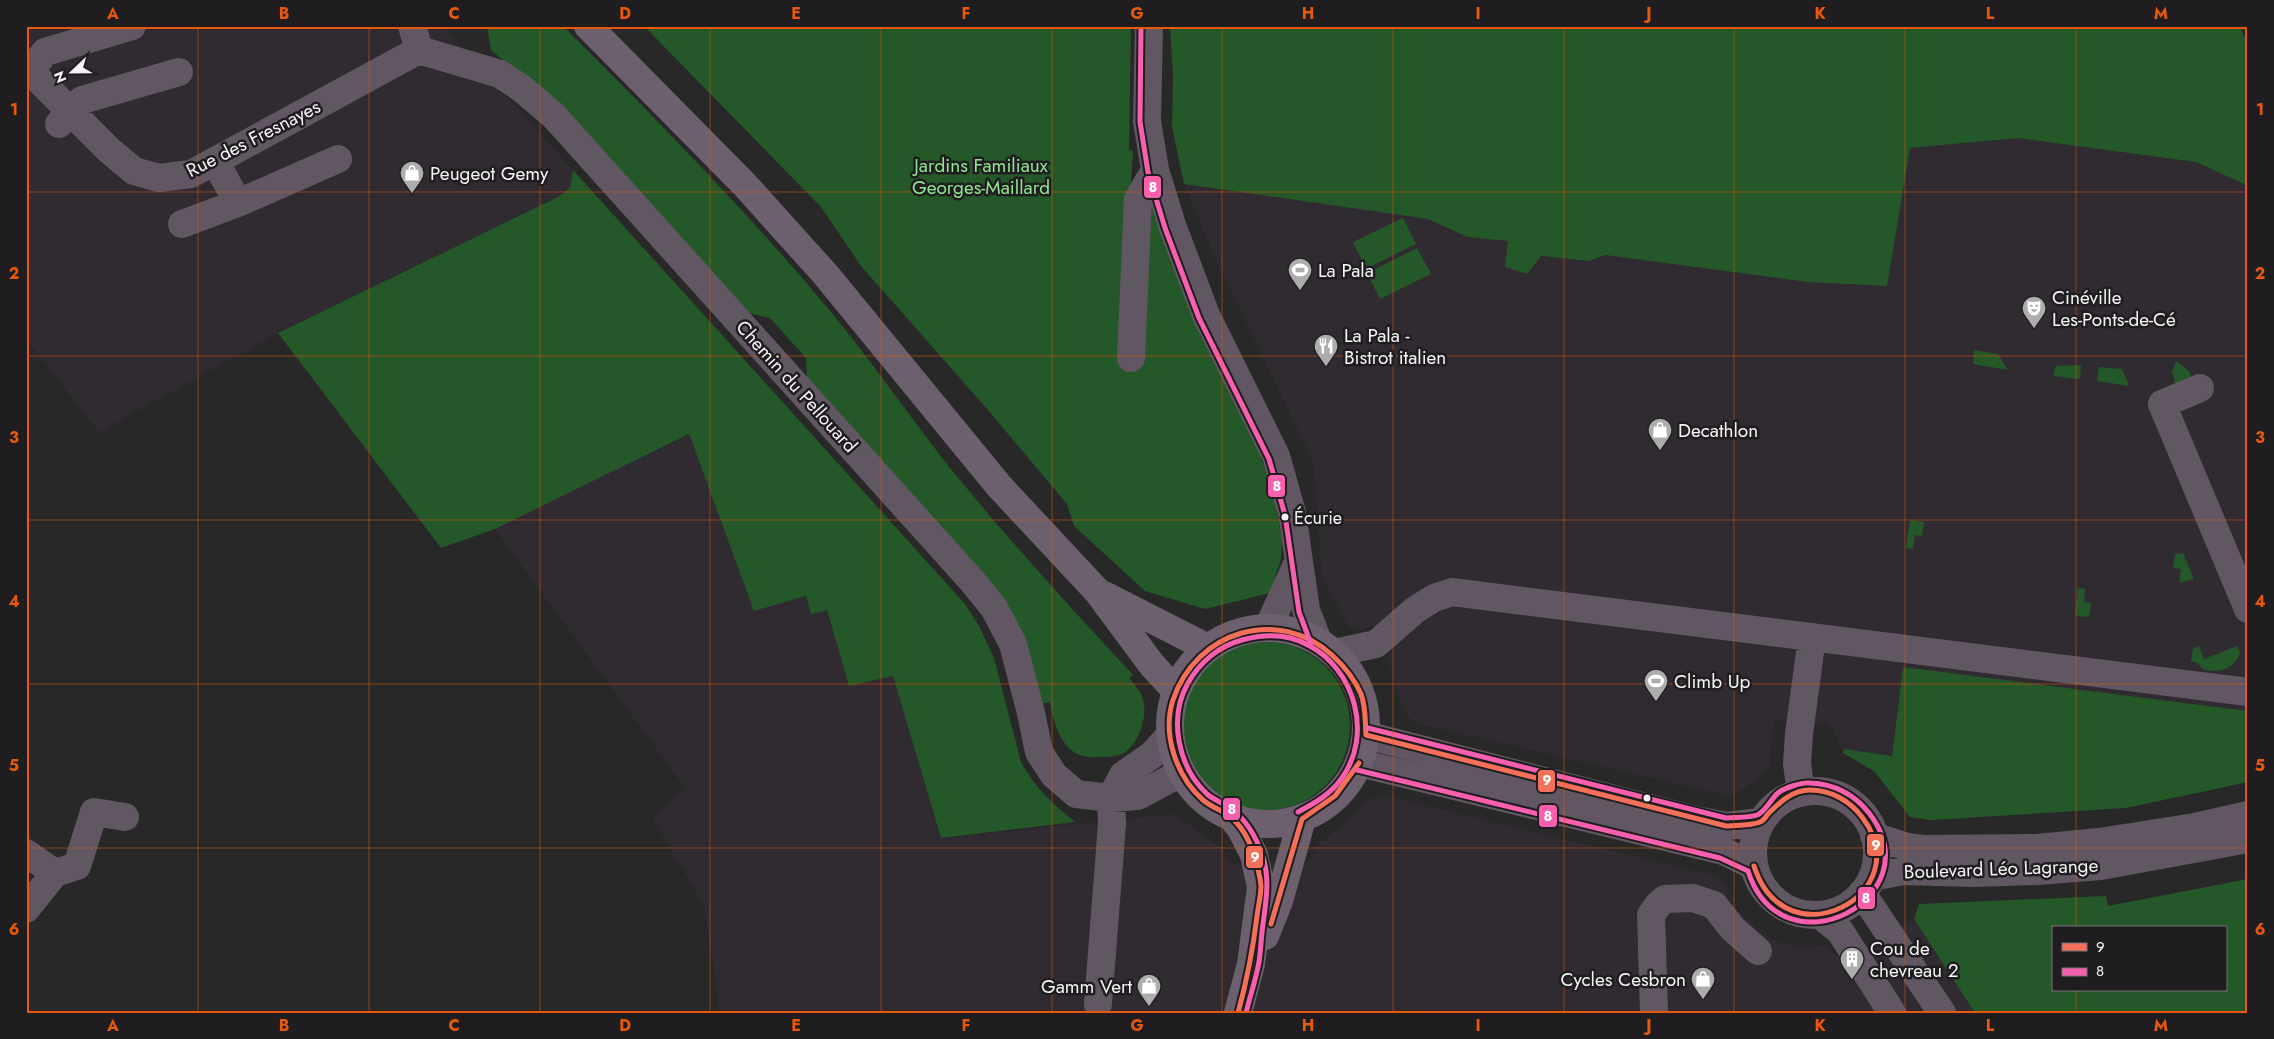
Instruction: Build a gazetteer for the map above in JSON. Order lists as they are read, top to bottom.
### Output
{
  "streets": {
    "street": ["Rue des Fresnayes", "Chemin du Pellouard", "Boulevard Léo Lagrange"]
  },
  "crossings": [
    ["Rue des Fresnayes", "Chemin du Pellouard"]
  ],
  "parks": ["Jardins Familiaux Georges-Maillard"],
  "places": {
    "shop": [
      "Peugeot Gemy",
      "Decathlon",
      "Cycles Cesbron",
      "Gamm Vert"
    ],
    "sports": ["La Pala", "Climb Up"],
    "theatre": ["Cinéville Les-Ponts-de-Cé"],
    "restaurant": ["La Pala - Bistrot italien"],
    "other": ["Écurie"],
    "building": ["Cou de chevreau 2"]
  },
  "lines": ["transit line 8", "transit line 9"],
  "legend": ["9", "8"],
  "north": "left",
  "grid": {
    "columns": [
      "A",
      "B",
      "C",
      "D",
      "E",
      "F",
      "G",
      "H",
      "I",
      "J",
      "K",
      "L",
      "M"
    ],
    "rows": [
      "1",
      "2",
      "3",
      "4",
      "5",
      "6"
    ]
  }
}
